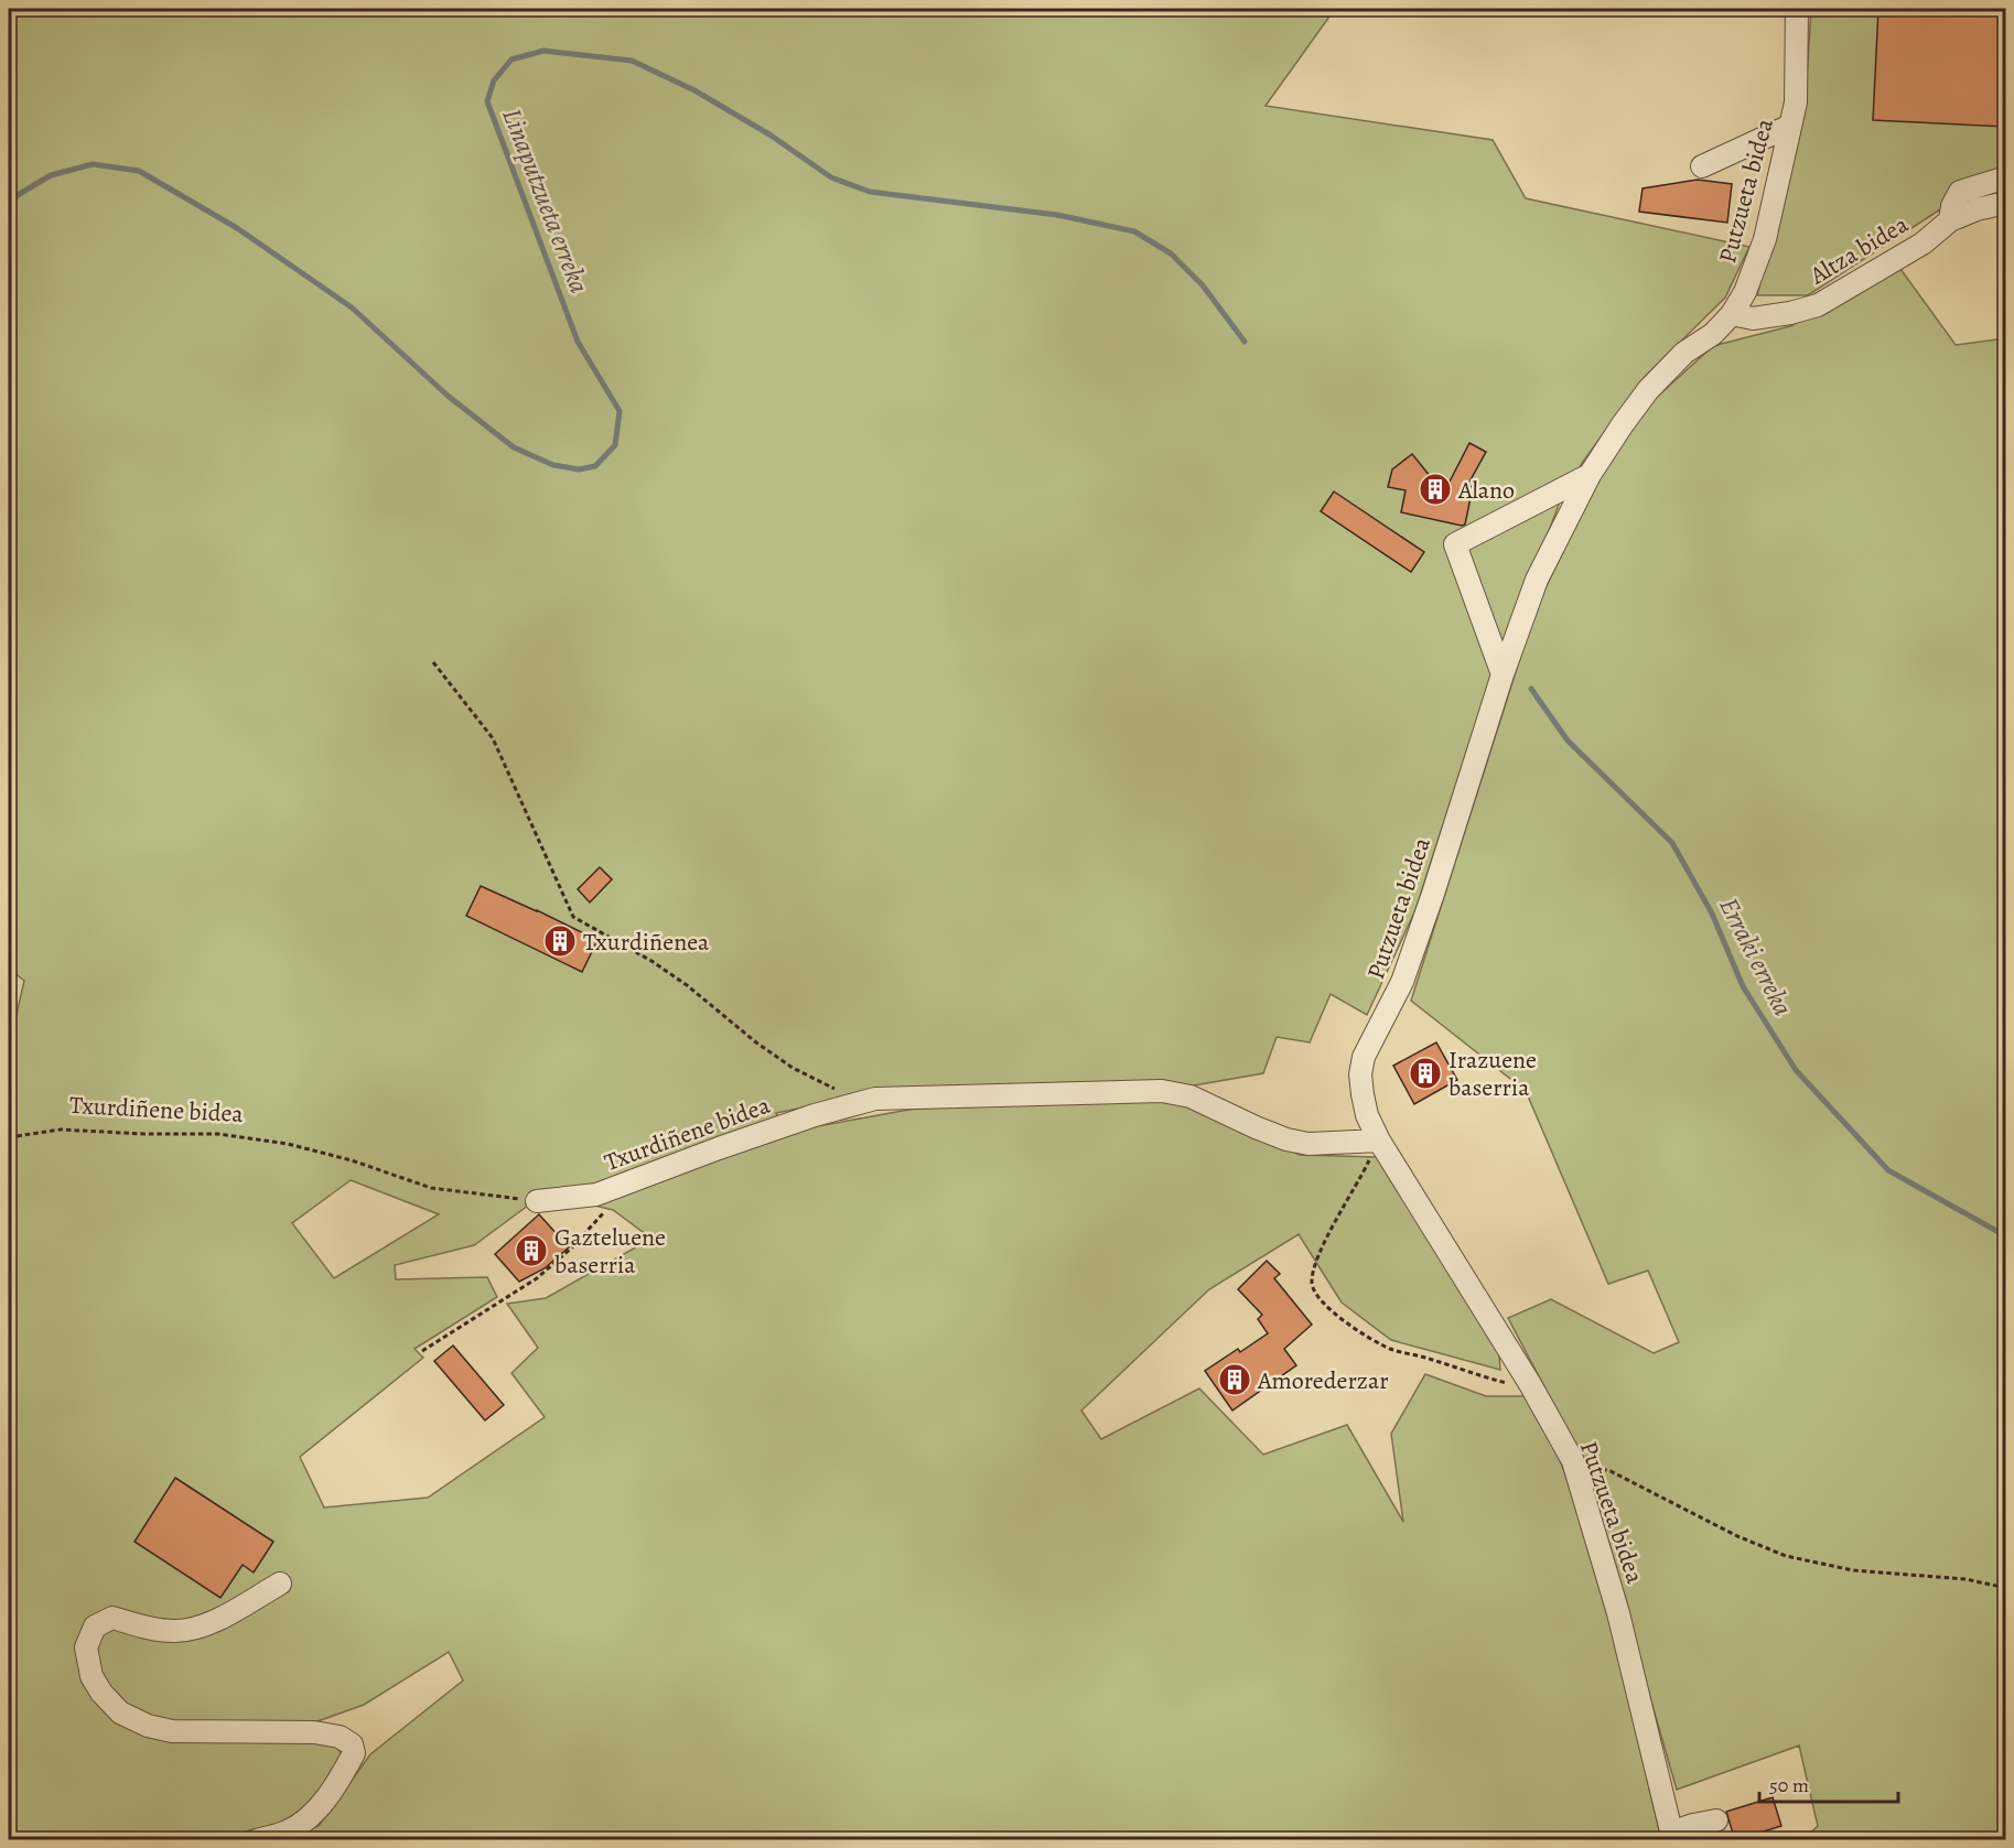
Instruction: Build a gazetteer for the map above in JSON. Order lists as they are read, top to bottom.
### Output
{
  "streets": {
    "street": ["Putzueta bidea", "Altza bidea", "Txurdiñene bidea"]
  },
  "crossings": [
    ["Putzueta bidea", "Altza bidea"],
    ["Putzueta bidea", "Txurdiñene bidea"]
  ],
  "water": ["Linaputzueta erreka", "Erraki erreka"],
  "places": {
    "building": [
      "Alano",
      "Txurdiñenea",
      "Irazuene baserria",
      "Gazteluene baserria",
      "Amorederzar"
    ]
  },
  "scale_bar": "50 m"
}
